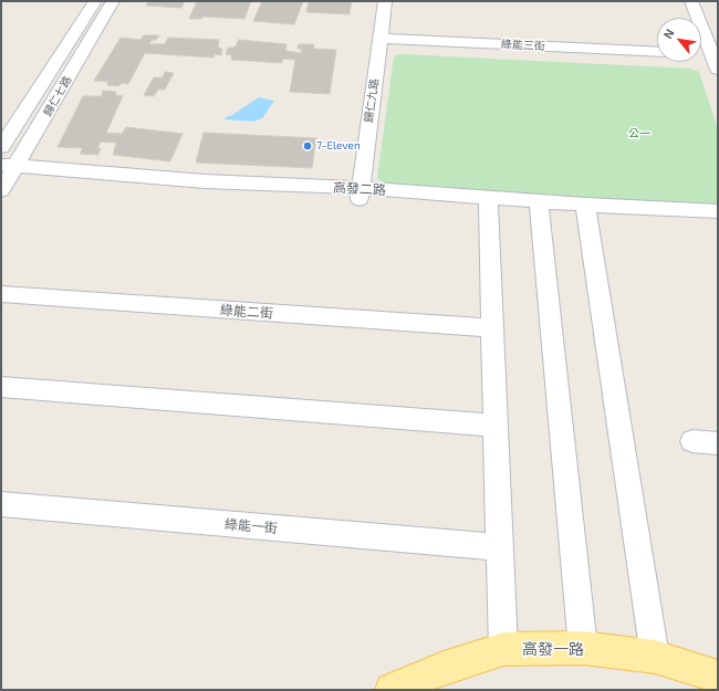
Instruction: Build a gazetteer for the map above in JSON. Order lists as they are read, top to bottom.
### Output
{
  "streets": {
    "main road": ["高發一路"],
    "street": [
      "綠能三街",
      "歸仁七路",
      "歸仁九路",
      "高發二路",
      "綠能二街",
      "綠能一街"
    ]
  },
  "crossings": [
    ["綠能三街", "歸仁九路"],
    ["歸仁七路", "高發二路"],
    ["歸仁九路", "高發二路"]
  ],
  "parks": ["公一"],
  "places": ["7-Eleven"],
  "north": "top left"
}
